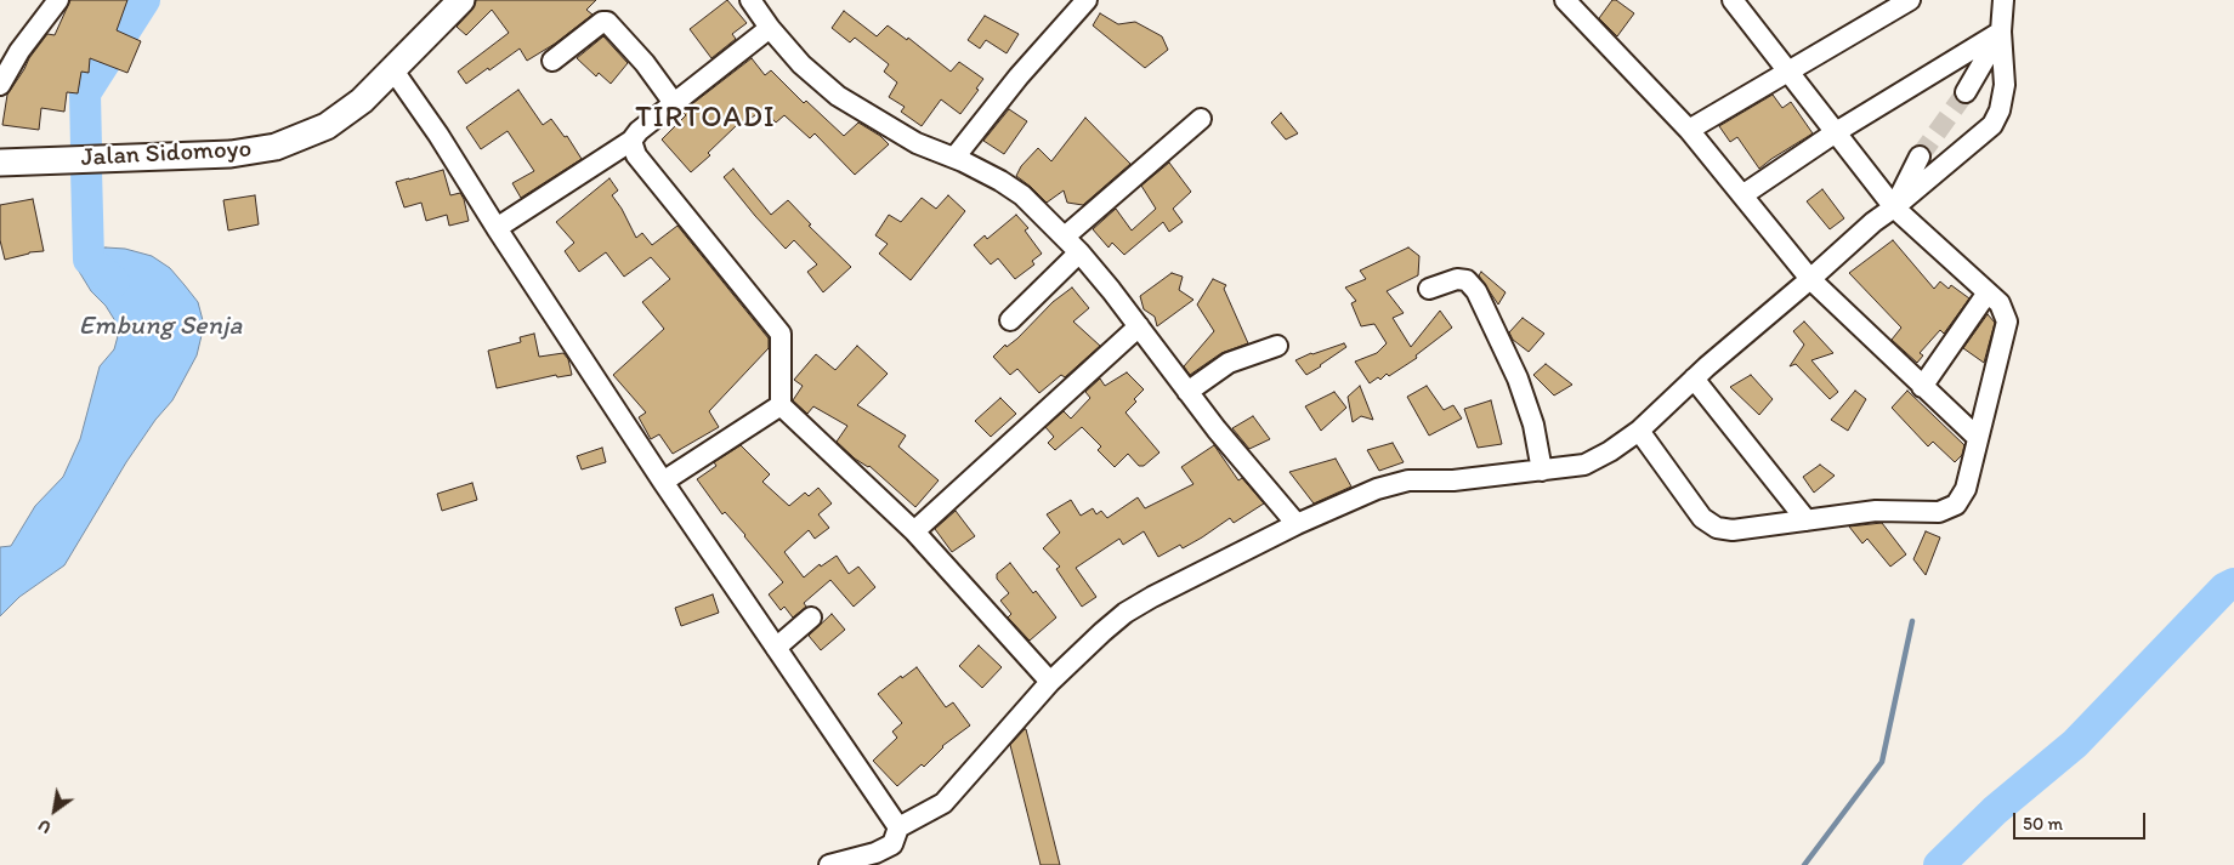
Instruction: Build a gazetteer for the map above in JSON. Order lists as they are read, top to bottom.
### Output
{
  "streets": {
    "main road": ["Jalan Sidomoyo"]
  },
  "districts": ["TIRTOADI"],
  "water": ["Embung Senja"],
  "scale_bar": "50 m",
  "north": "bottom left"
}
